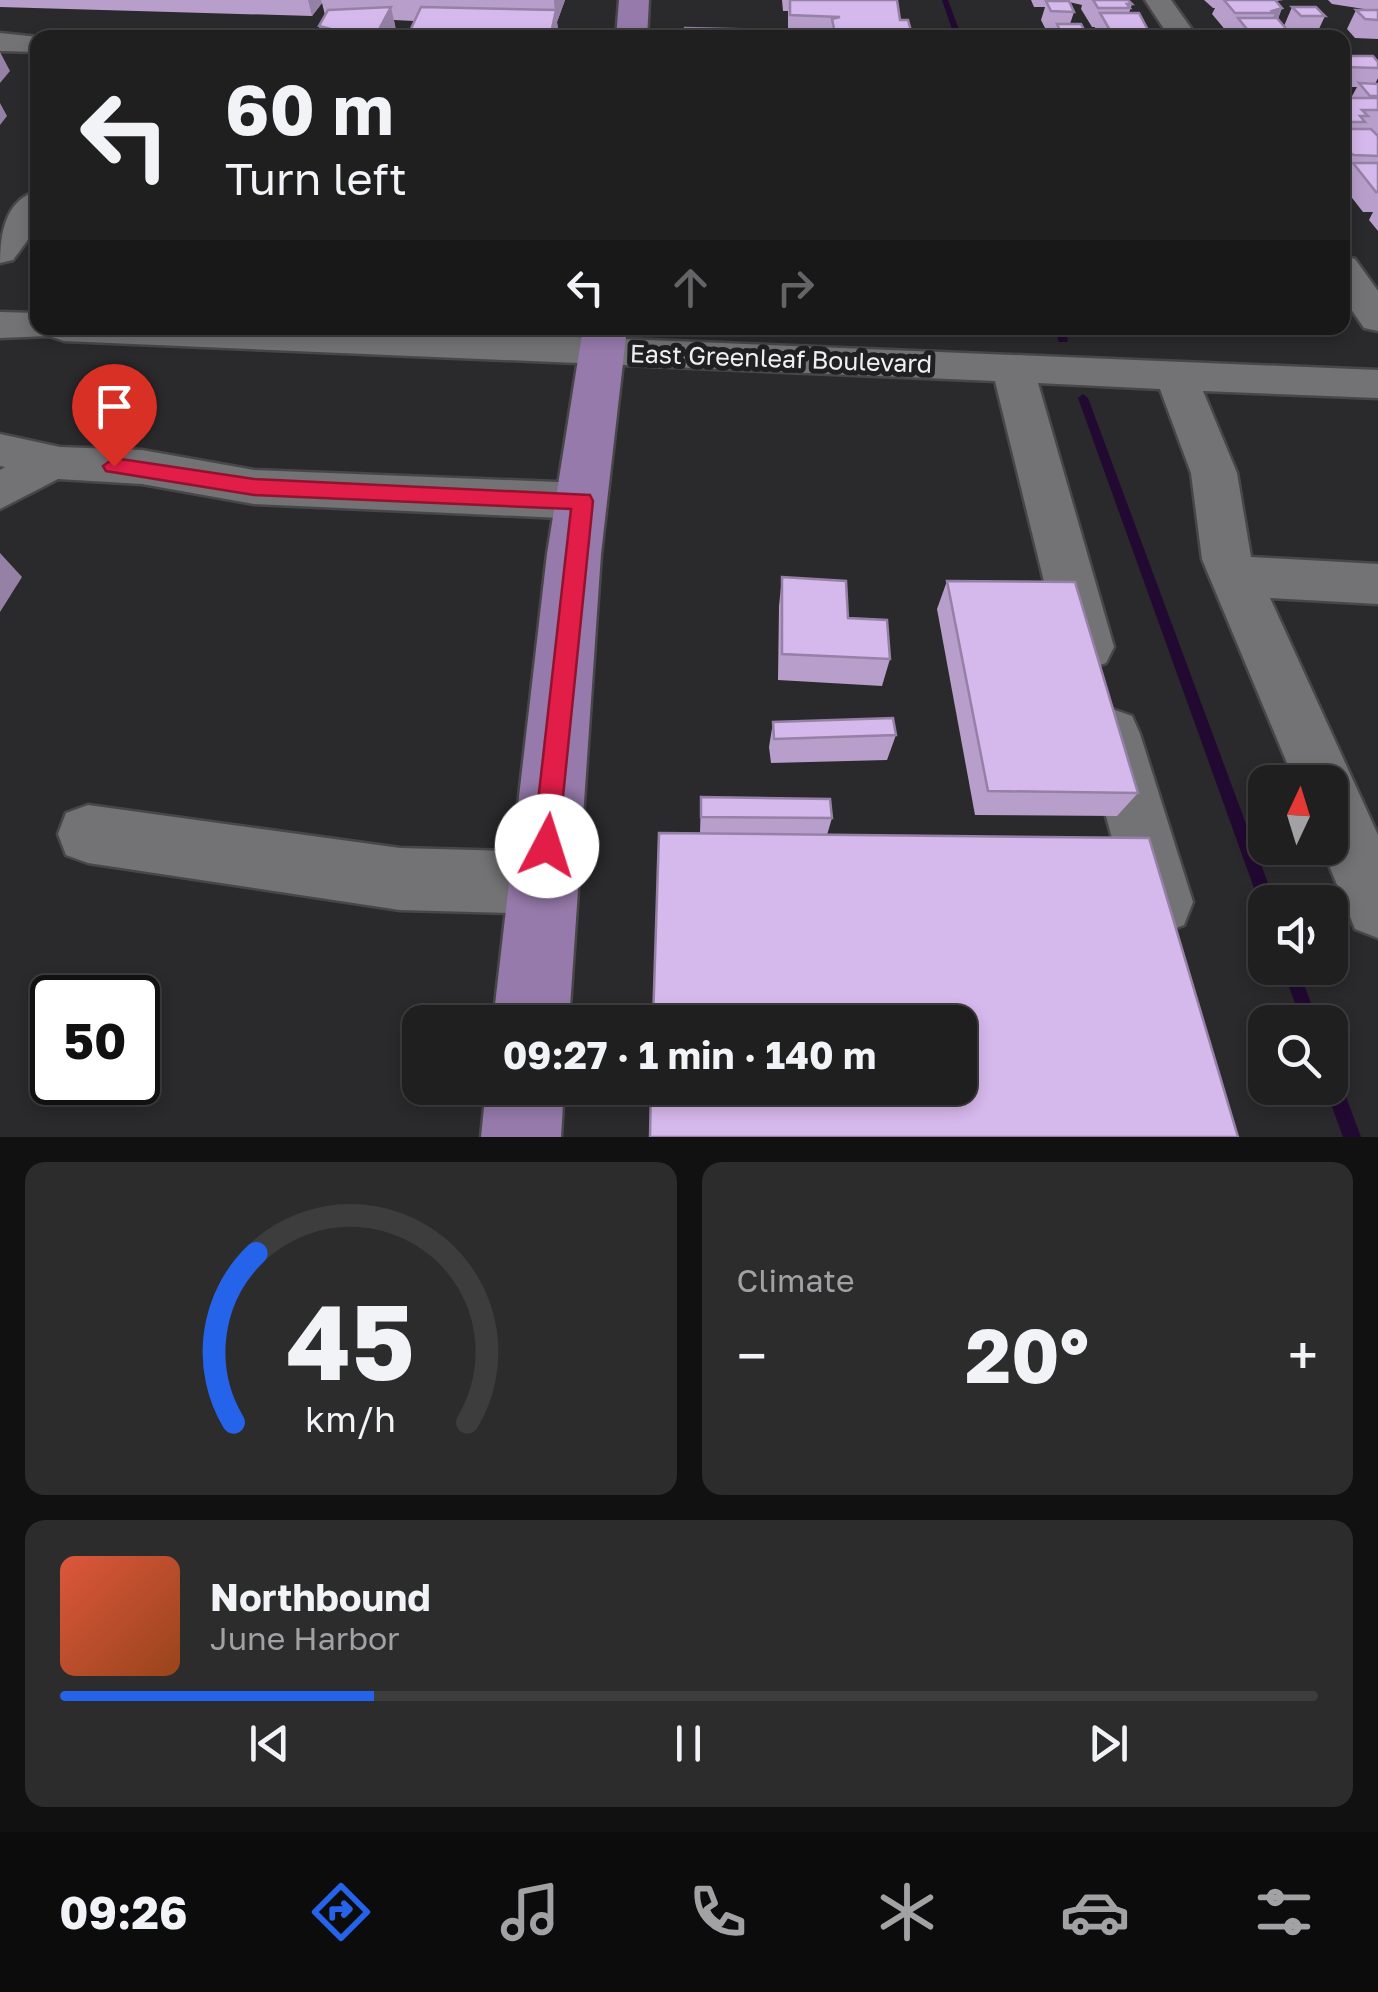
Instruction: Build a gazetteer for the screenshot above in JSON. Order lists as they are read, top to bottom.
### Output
{
  "streets": {
    "street": ["East Greenleaf Boulevard"]
  },
  "north": "top",
  "page": {
    "turn": ["60 m", "Turn left"],
    "limit": "50",
    "trip": "09:27 · 1 min · 140 m",
    "tile": "Climate",
    "heat": ["−", "20°", "+"],
    "song": ["Northbound", "June Harbor"],
    "tabs": "09:26",
    "gauge": ["45", "km/h"]
  }
}
